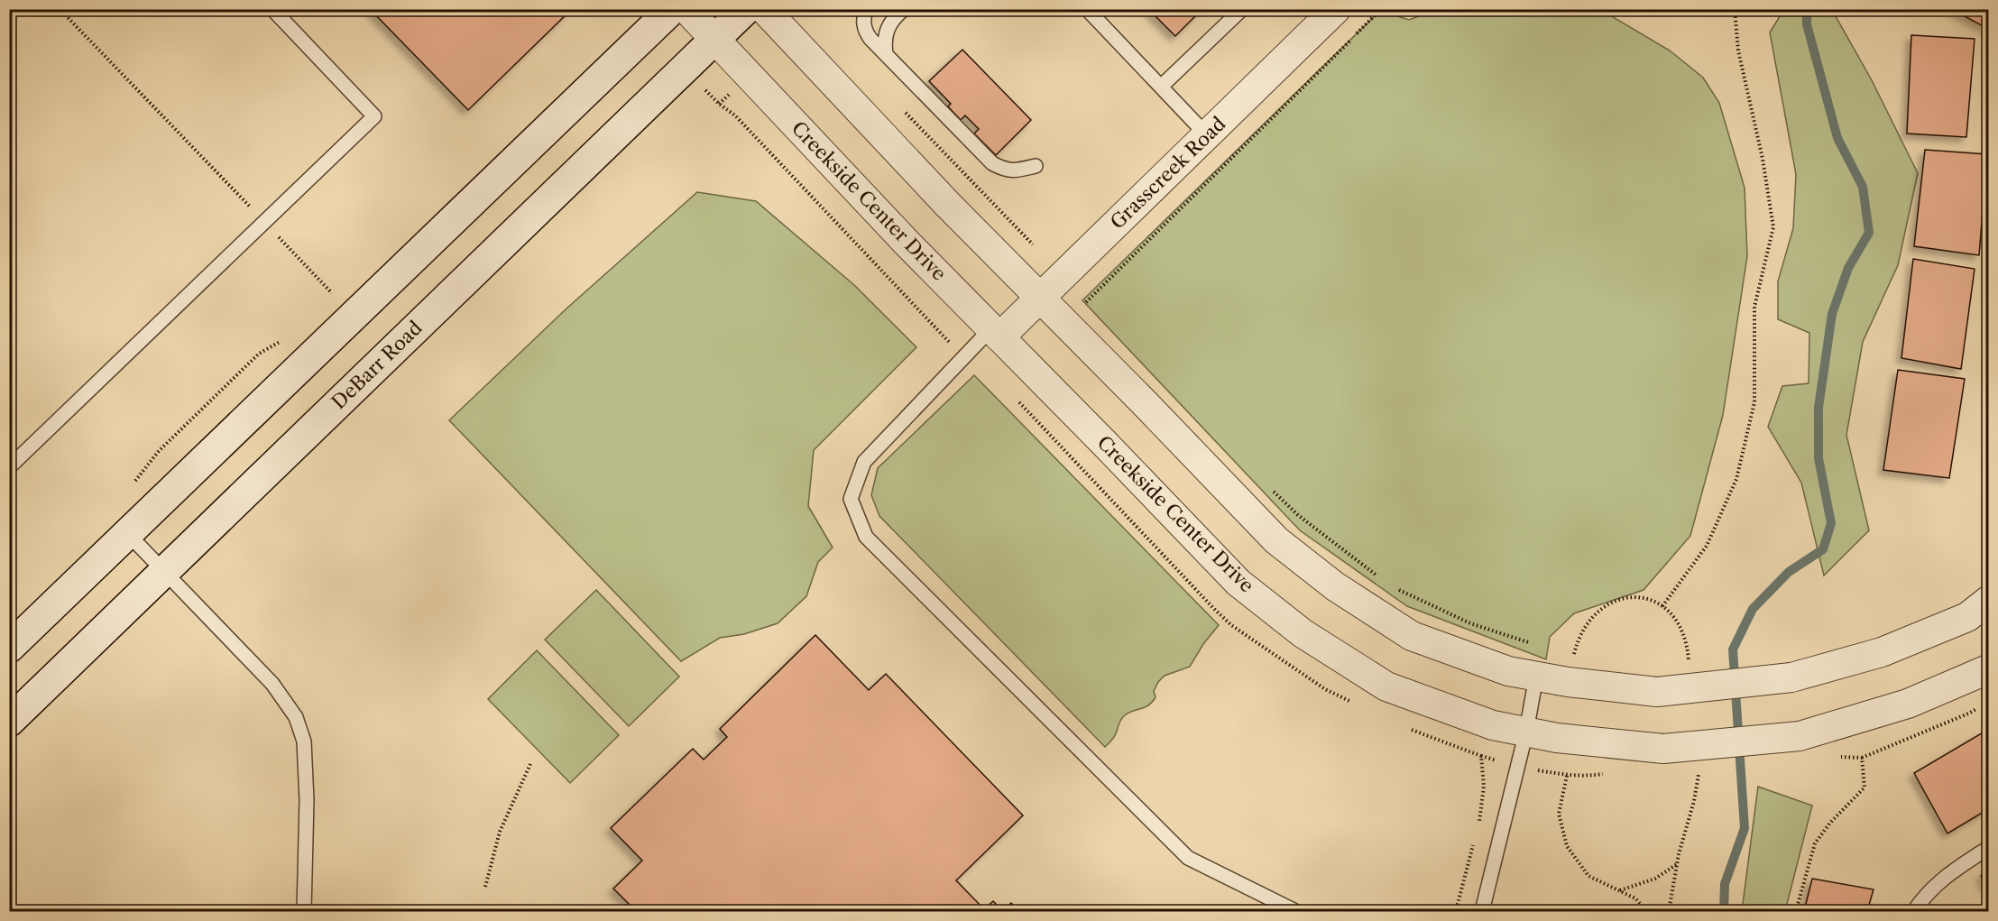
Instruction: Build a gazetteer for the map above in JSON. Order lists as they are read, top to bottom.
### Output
{
  "streets": {
    "main road": ["DeBarr Road"],
    "street": ["Grasscreek Road", "Creekside Center Drive"]
  },
  "crossings": [
    ["Grasscreek Road", "Creekside Center Drive"],
    ["Creekside Center Drive", "DeBarr Road"]
  ]
}
